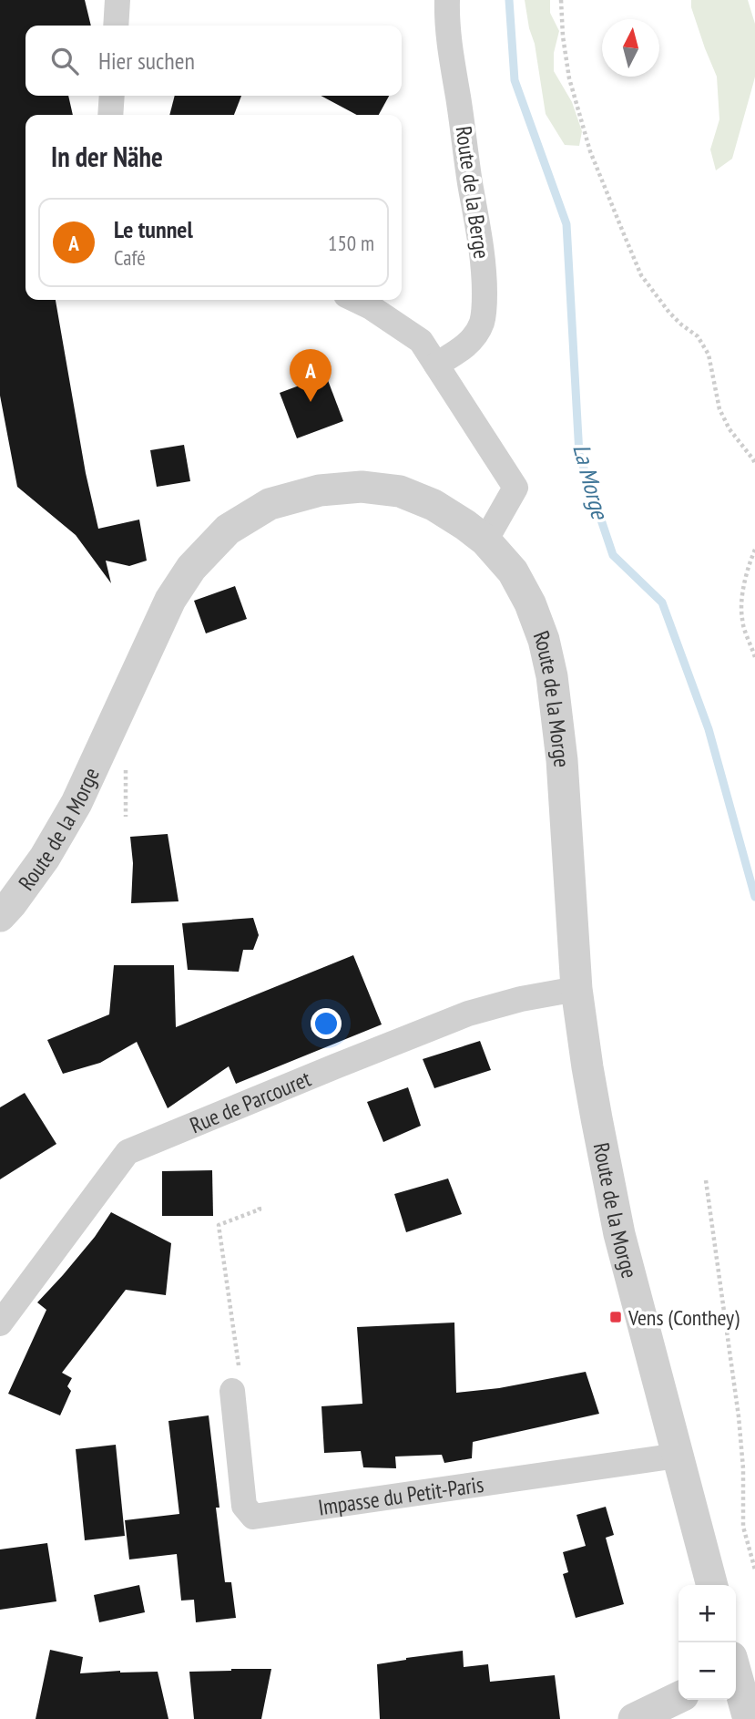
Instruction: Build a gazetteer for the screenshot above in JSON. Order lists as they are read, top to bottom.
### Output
{
  "streets": {
    "street": [
      "Route de la Berge",
      "Route de la Morge",
      "Rue de Parcouret",
      "Impasse du Petit-Paris"
    ]
  },
  "crossings": [
    ["Route de la Morge", "Rue de Parcouret"],
    ["Route de la Morge", "Impasse du Petit-Paris"]
  ],
  "water": ["La Morge"],
  "places": {
    "transit": ["Vens (Conthey)"]
  },
  "north": "top",
  "page": {
    "search": "Hier suchen",
    "heading": "In der Nähe",
    "list": [
      {
        "mark": "A",
        "name": "Le tunnel",
        "note": "Café",
        "value": "150 m"
      }
    ],
    "pins": "A",
    "map_buttons": ["+", "−"]
  }
}
